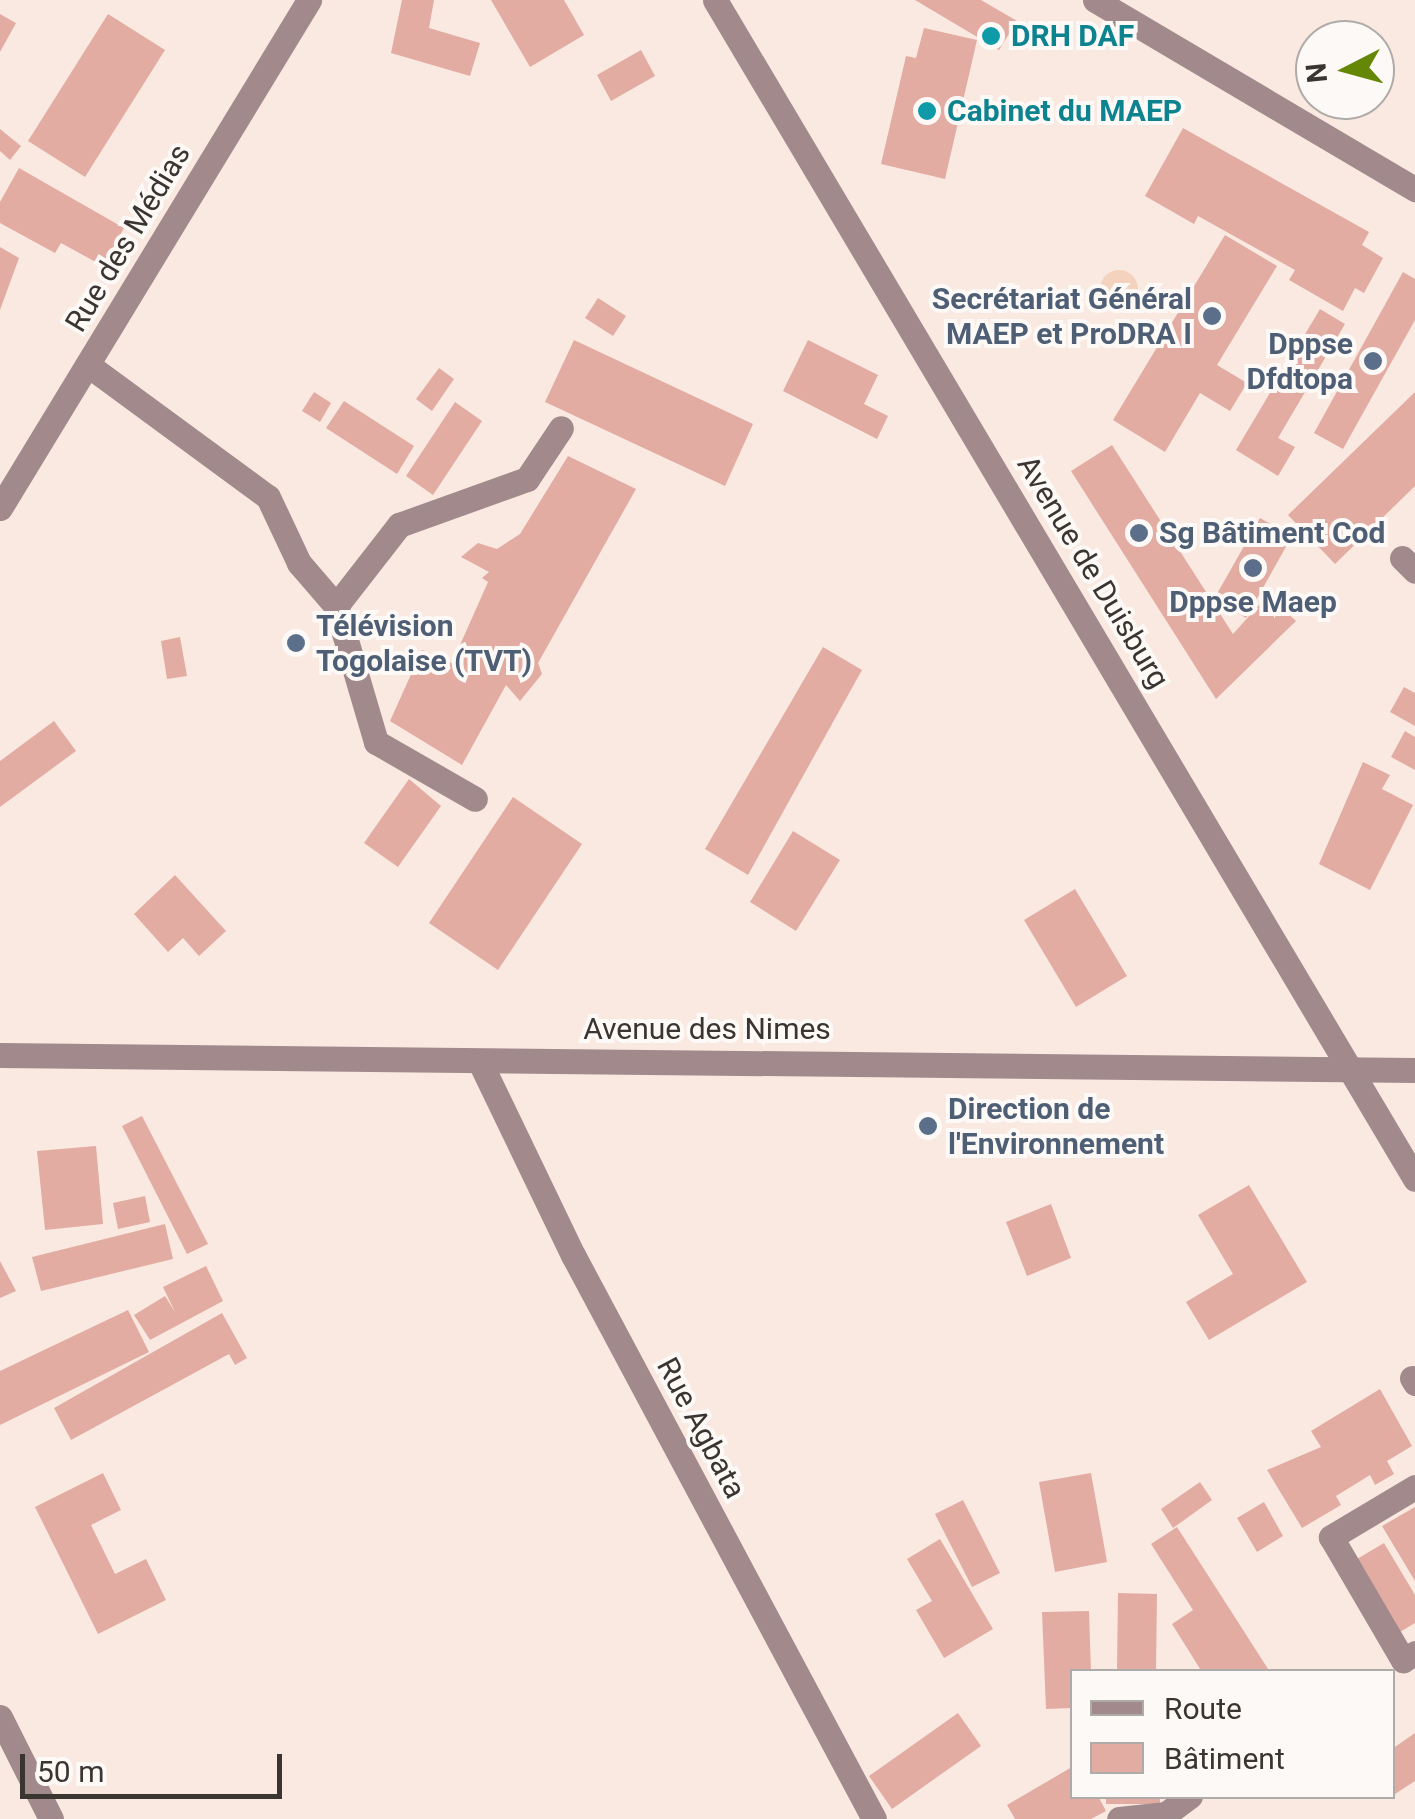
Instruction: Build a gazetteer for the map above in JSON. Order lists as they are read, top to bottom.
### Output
{
  "streets": {
    "street": [
      "Rue des Médias",
      "Avenue de Duisburg",
      "Avenue des Nimes",
      "Rue Agbata"
    ]
  },
  "crossings": [
    ["Avenue de Duisburg", "Avenue des Nimes"],
    ["Avenue des Nimes", "Rue Agbata"]
  ],
  "places": [
    "DRH DAF",
    "Cabinet du MAEP",
    "Secrétariat Général MAEP et ProDRA I",
    "Dppse Dfdtopa",
    "Sg Bâtiment Cod",
    "Dppse Maep",
    "Télévision Togolaise (TVT)",
    "Direction de l'Environnement"
  ],
  "legend": ["Route", "Bâtiment"],
  "scale_bar": "50 m",
  "north": "left"
}
